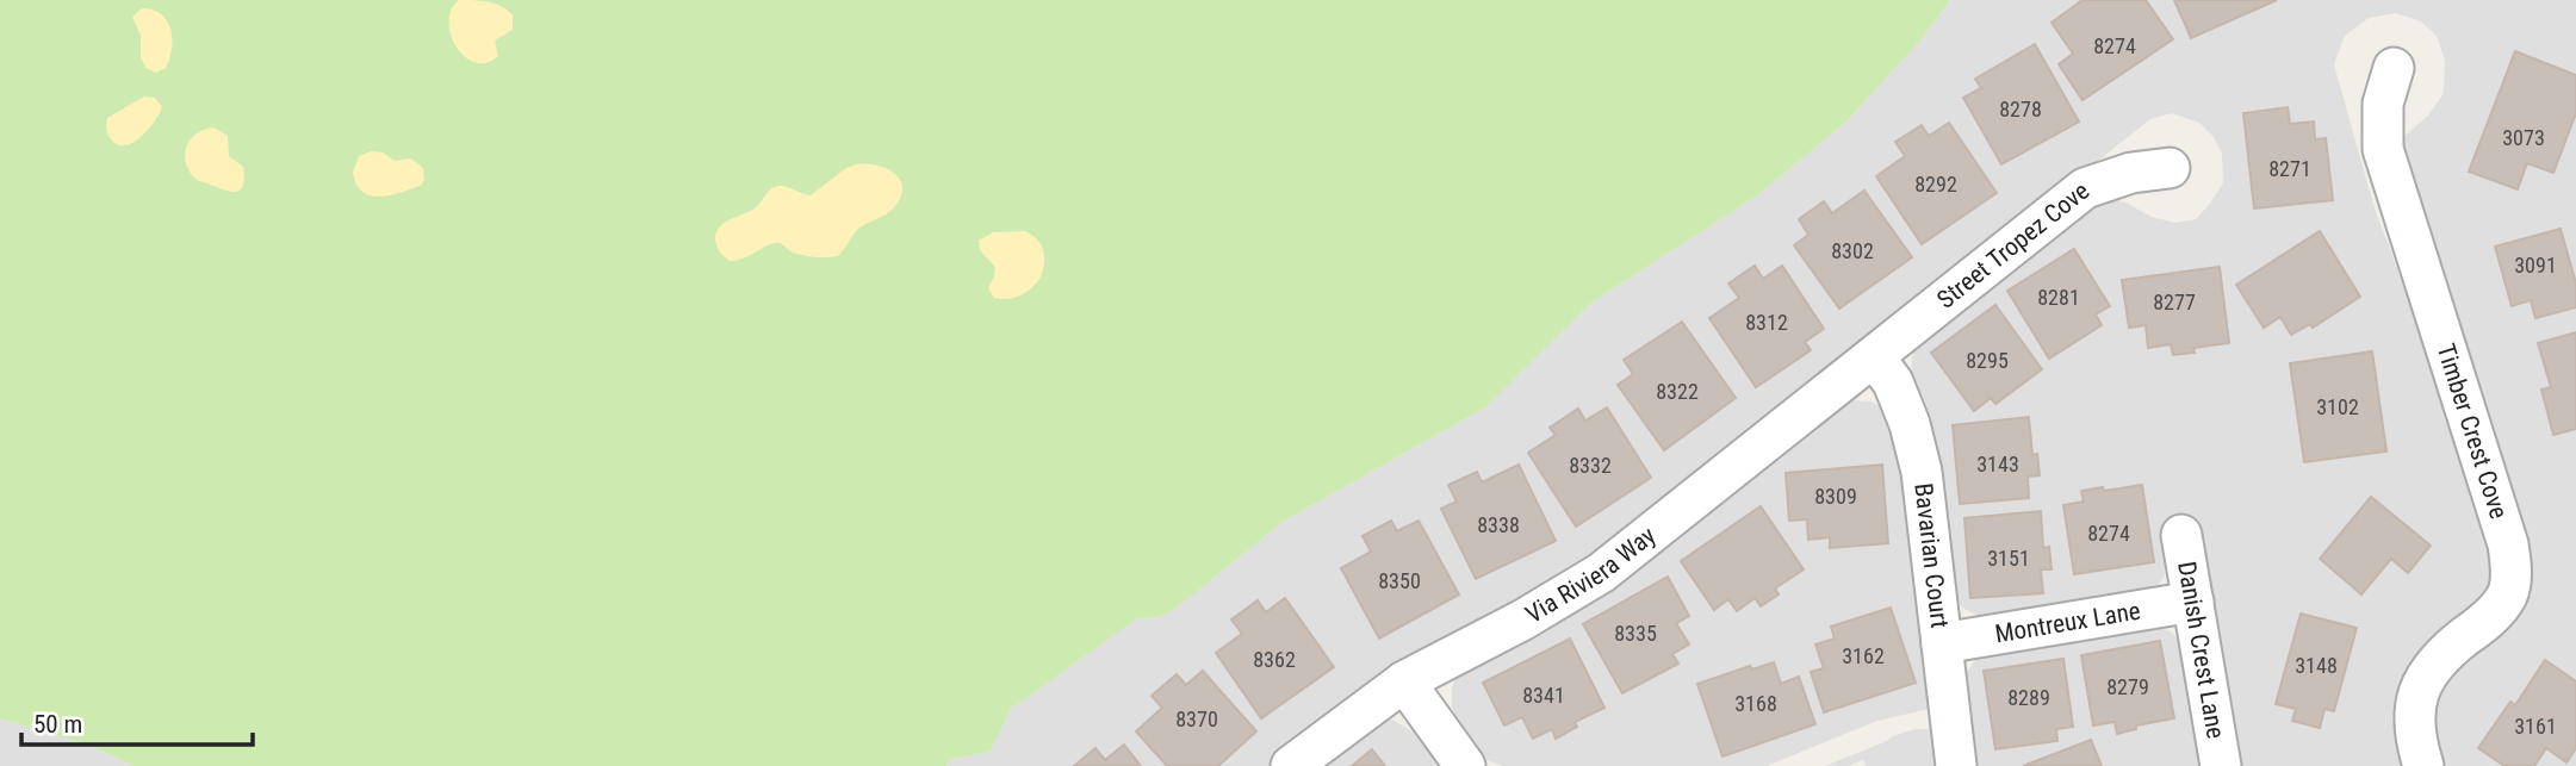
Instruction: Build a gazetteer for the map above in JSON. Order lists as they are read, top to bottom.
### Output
{
  "streets": {
    "street": [
      "Street Tropez Cove",
      "Timber Crest Cove",
      "Bavarian Court",
      "Via Riviera Way",
      "Montreux Lane",
      "Danish Crest Lane"
    ]
  },
  "crossings": [
    ["Street Tropez Cove", "Bavarian Court"],
    ["Street Tropez Cove", "Via Riviera Way"],
    ["Bavarian Court", "Via Riviera Way"],
    ["Bavarian Court", "Montreux Lane"],
    ["Montreux Lane", "Danish Crest Lane"]
  ],
  "house_numbers": [
    "8274",
    "8278",
    "3073",
    "8271",
    "8292",
    "8302",
    "3091",
    "8281",
    "8277",
    "8312",
    "8295",
    "8322",
    "3102",
    "3143",
    "8332",
    "8309",
    "8338",
    "8274",
    "3151",
    "8350",
    "8335",
    "3162",
    "8362",
    "3148",
    "8279",
    "8341",
    "8289",
    "3168",
    "8370",
    "3161"
  ],
  "scale_bar": "50 m"
}
